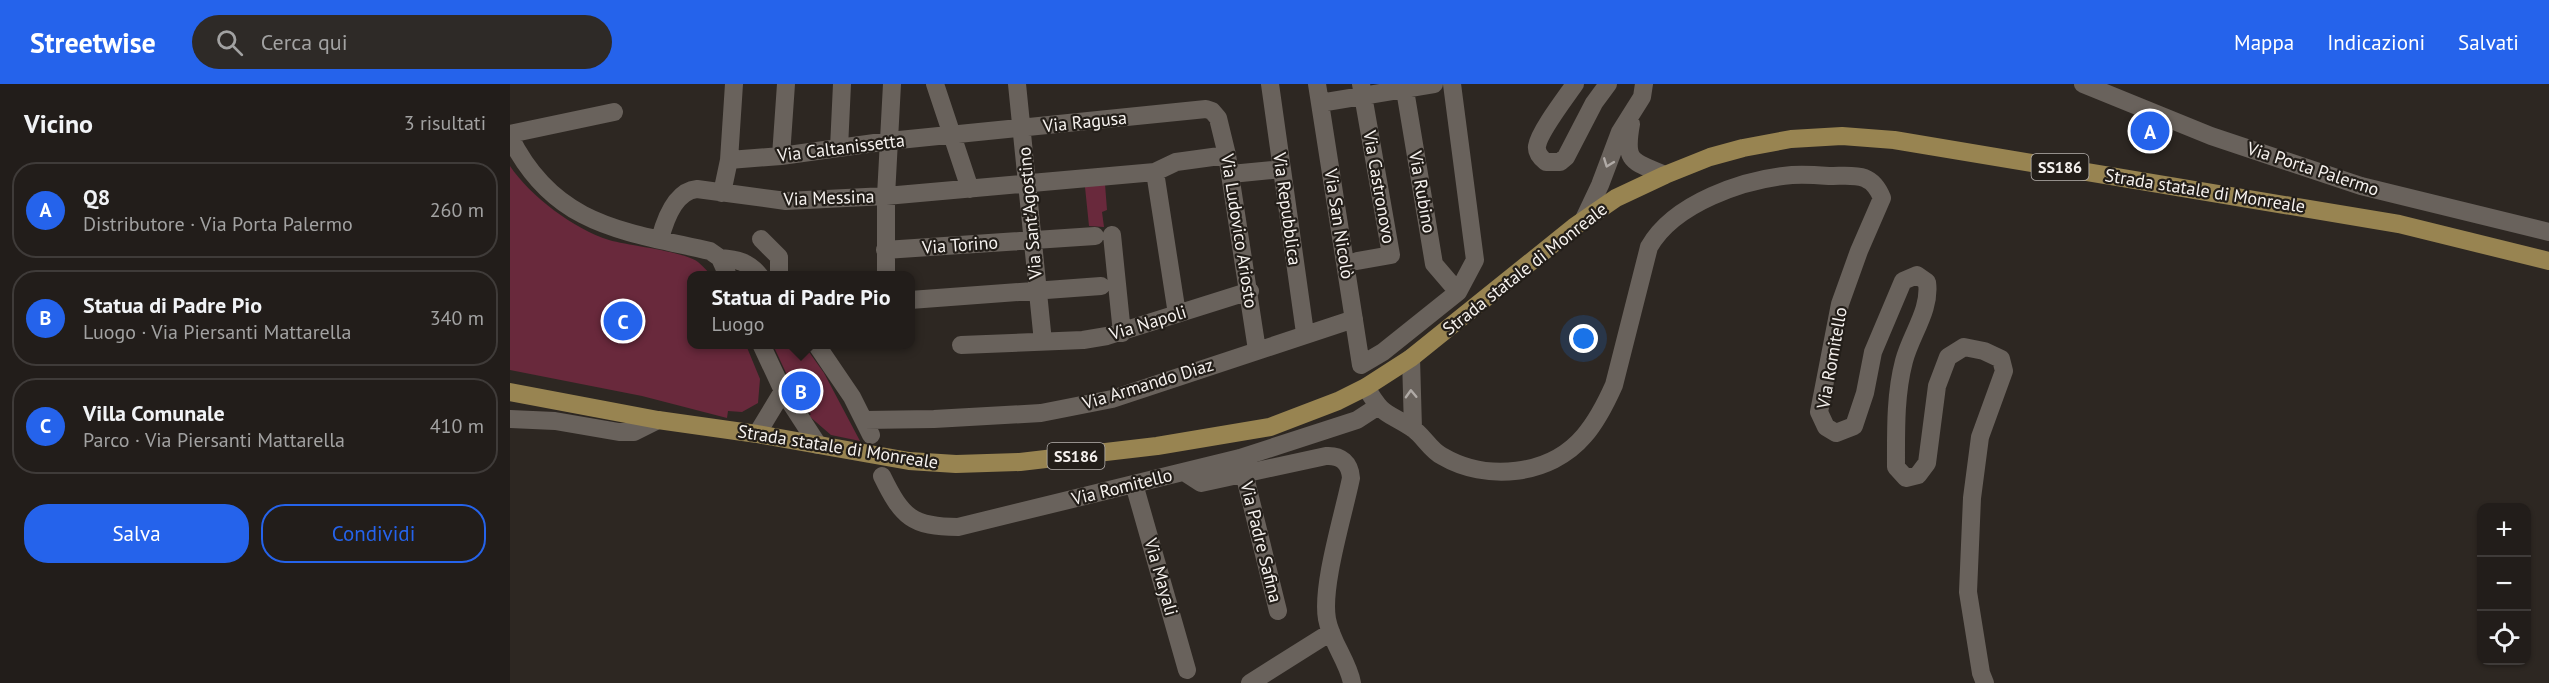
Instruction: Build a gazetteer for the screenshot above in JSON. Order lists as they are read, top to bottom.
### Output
{
  "streets": {
    "main road": ["SS186", "Strada statale di Monreale"],
    "street": [
      "Via Ragusa",
      "Via Caltanissetta",
      "Via Porta Palermo",
      "Via Castronovo",
      "Via Rubino",
      "Via Messina",
      "Via Repubblica",
      "Via Sant'Agostino",
      "Via San Nicolò",
      "Via Ludovico Ariosto",
      "Via Torino",
      "Via Napoli",
      "Via Romitello",
      "Via Armando Diaz",
      "Via Padre Safina",
      "Via Mayali"
    ]
  },
  "crossings": [
    ["Via Ragusa", "Via Caltanissetta"],
    ["Via Ragusa", "Via Sant'Agostino"],
    ["Via Ragusa", "Via Ludovico Ariosto"],
    ["Via Rubino", "Via San Nicolò"],
    ["Via Messina", "Via Sant'Agostino"],
    ["Via Messina", "Via Ludovico Ariosto"],
    ["Via Repubblica", "Via Armando Diaz"],
    ["Via Sant'Agostino", "Via Torino"],
    ["Via Sant'Agostino", "Via Napoli"],
    ["Via San Nicolò", "Via Armando Diaz"],
    ["Via Ludovico Ariosto", "Via Napoli"],
    ["Via Ludovico Ariosto", "Via Armando Diaz"],
    ["Via Torino", "Via Napoli"],
    ["Via Romitello", "Via Mayali"]
  ],
  "page": {
    "header": "Streetwise",
    "search": "Cerca qui",
    "nav": ["Mappa", "Indicazioni", "Salvati"],
    "heading": ["Vicino", "3 risultati"],
    "pins": ["A", "C", "B"],
    "list": [
      {
        "mark": "A",
        "name": "Q8",
        "note": "Distributore · Via Porta Palermo",
        "value": "260 m"
      },
      {
        "mark": "B",
        "name": "Statua di Padre Pio",
        "note": "Luogo · Via Piersanti Mattarella",
        "value": "340 m"
      },
      {
        "mark": "C",
        "name": "Villa Comunale",
        "note": "Parco · Via Piersanti Mattarella",
        "value": "410 m"
      }
    ],
    "popup": ["Statua di Padre Pio", "Luogo"],
    "buttons": ["Salva", "Condividi"],
    "map_buttons": ["+", "−"]
  }
}
